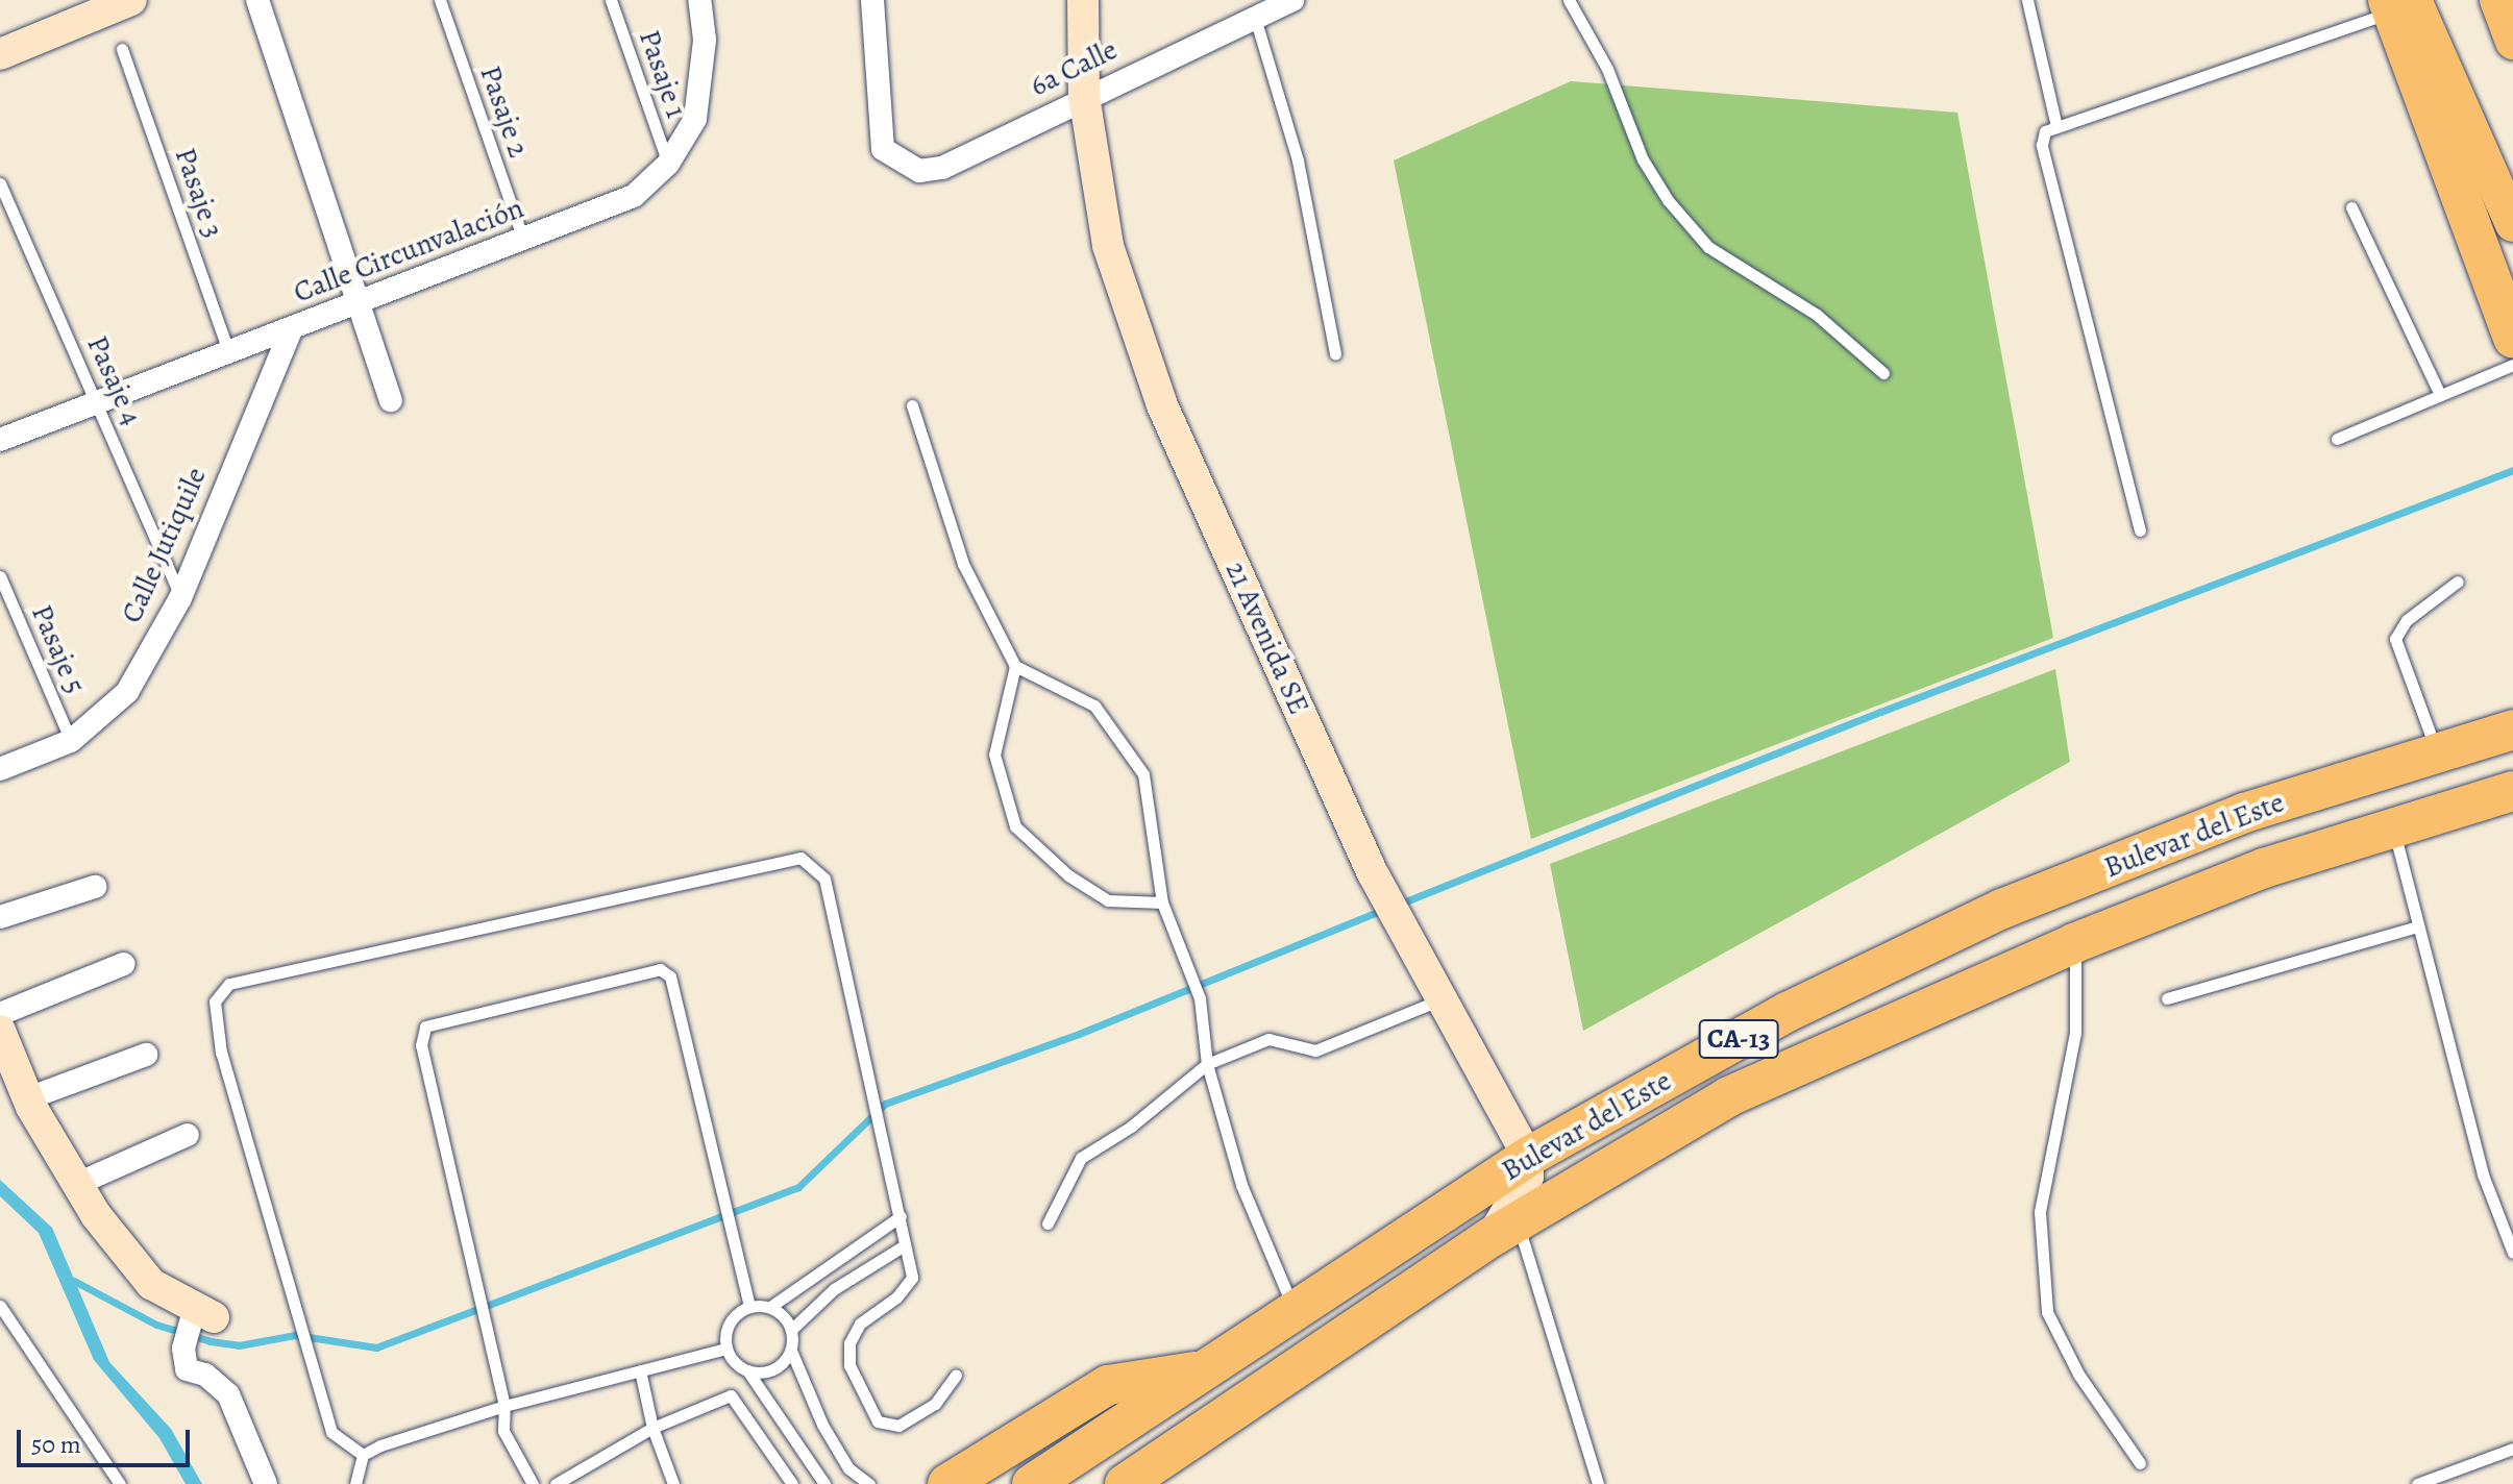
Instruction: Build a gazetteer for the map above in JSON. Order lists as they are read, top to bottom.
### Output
{
  "streets": {
    "highway": ["Bulevar del Este", "CA-13"],
    "street": [
      "6a Calle",
      "Calle Circunvalación",
      "Calle Jutiquile",
      "21 Avenida SE"
    ],
    "lane": [
      "Pasaje 1",
      "Pasaje 2",
      "Pasaje 3",
      "Pasaje 4",
      "Pasaje 5"
    ]
  },
  "crossings": [
    ["6a Calle", "21 Avenida SE"],
    ["Pasaje 1", "Calle Circunvalación"],
    ["Pasaje 2", "Calle Circunvalación"],
    ["Pasaje 3", "Calle Circunvalación"],
    ["Calle Circunvalación", "Pasaje 4"],
    ["Calle Circunvalación", "Calle Jutiquile"],
    ["Pasaje 4", "Calle Jutiquile"],
    ["Calle Jutiquile", "Pasaje 5"],
    ["21 Avenida SE", "Bulevar del Este"]
  ],
  "scale_bar": "50 m"
}
